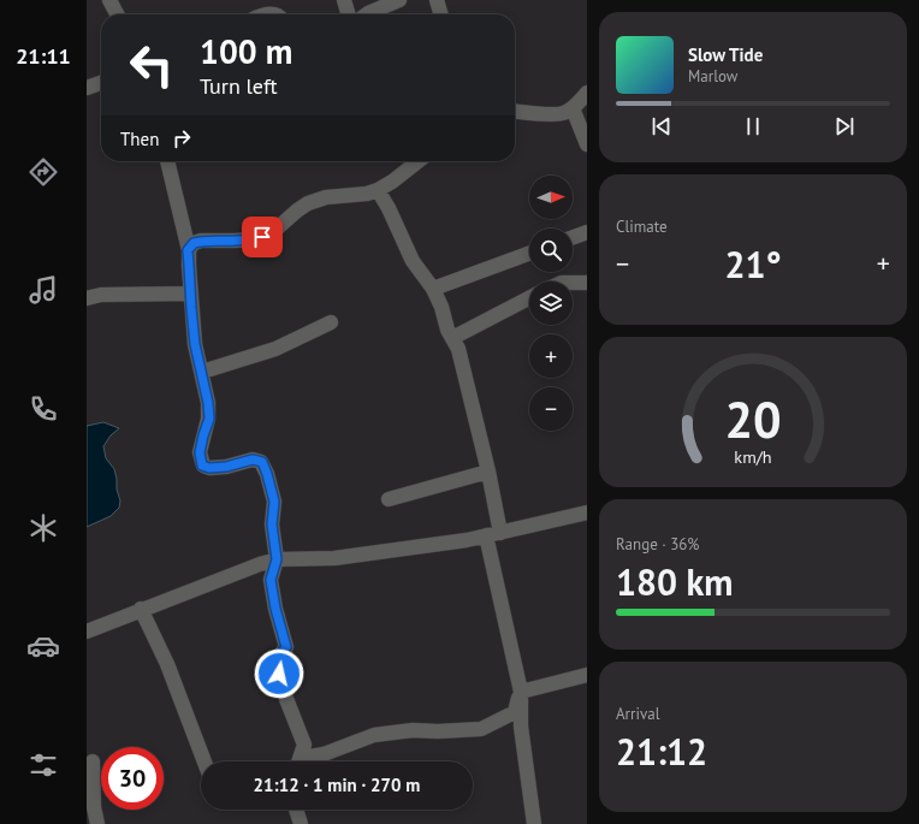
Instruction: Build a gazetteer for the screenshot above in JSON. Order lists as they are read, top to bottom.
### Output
{
  "north": "right",
  "page": {
    "tabs": "21:11",
    "turn": ["100 m", "Turn left"],
    "song": ["Slow Tide", "Marlow"],
    "then": "Then",
    "tile": [
      "Climate",
      ["Range · 36%", "180 km"],
      ["Arrival", "21:12"]
    ],
    "map_buttons": ["+", "−"],
    "heat": ["−", "21°", "+"],
    "limit": "30",
    "trip": "21:12 · 1 min · 270 m",
    "gauge": ["20", "km/h"]
  }
}
